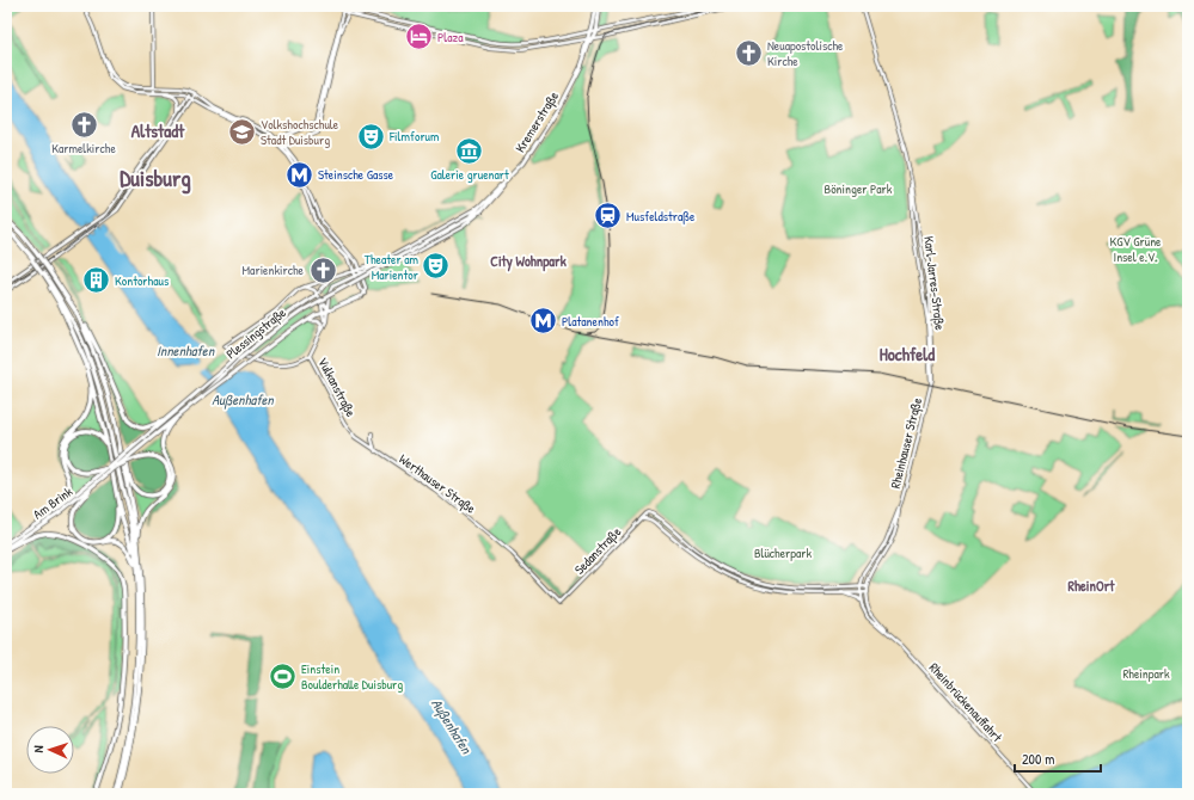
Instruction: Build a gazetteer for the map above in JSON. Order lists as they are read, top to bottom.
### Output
{
  "streets": {
    "main road": [
      "Kremerstraße",
      "Karl-Jarres-Straße",
      "Plessingstraße",
      "Vulkanstraße",
      "Rheinhauser Straße",
      "Werthauser Straße",
      "Am Brink",
      "Sedanstraße",
      "Rheinbrückenauffahrt"
    ]
  },
  "crossings": [
    ["Kremerstraße", "Plessingstraße"],
    ["Karl-Jarres-Straße", "Rheinhauser Straße"],
    ["Vulkanstraße", "Werthauser Straße"],
    ["Rheinhauser Straße", "Sedanstraße"],
    ["Rheinhauser Straße", "Rheinbrückenauffahrt"],
    ["Werthauser Straße", "Sedanstraße"]
  ],
  "districts": [
    "Altstadt",
    "Duisburg",
    "City Wohnpark",
    "Hochfeld",
    "RheinOrt"
  ],
  "water": ["Innenhafen", "Außenhafen"],
  "parks": [
    "Böninger Park",
    "KGV Grüne Insel e.V.",
    "Blücherpark",
    "Rheinpark"
  ],
  "places": {
    "hotel": ["Plaza"],
    "church": ["Neuapostolische Kirche", "Karmelkirche", "Marienkirche"],
    "school or university": ["Volkshochschule Stadt Duisburg"],
    "theatre": ["Filmforum", "Theater am Marientor"],
    "museum": ["Galerie gruenart"],
    "metro station": ["Steinsche Gasse", "Platanenhof"],
    "station": ["Musfeldstraße"],
    "building": ["Kontorhaus"],
    "sports": ["Einstein Boulderhalle Duisburg"]
  },
  "scale_bar": "200 m",
  "north": "left"
}
